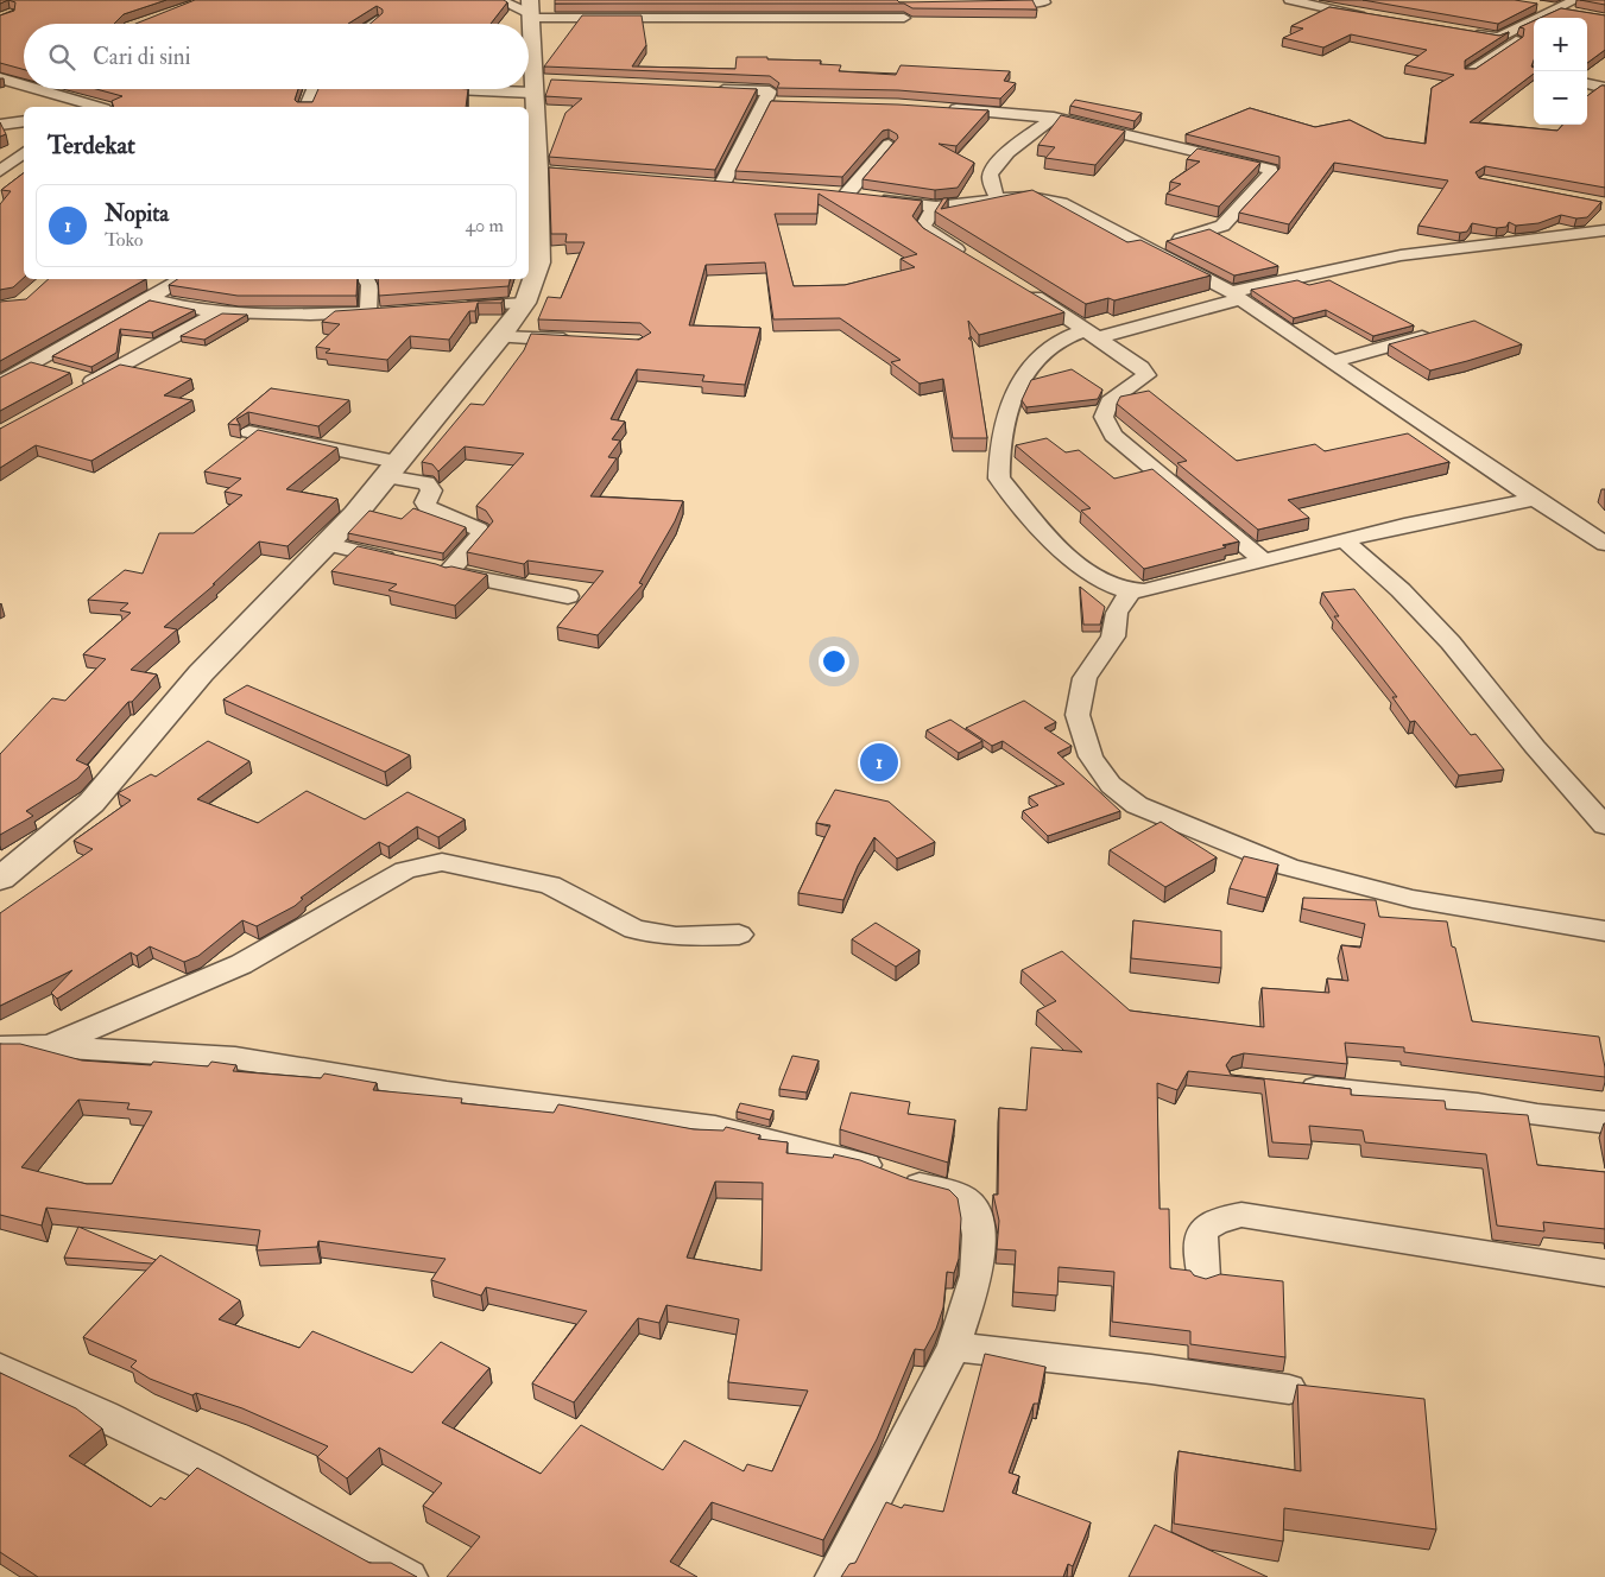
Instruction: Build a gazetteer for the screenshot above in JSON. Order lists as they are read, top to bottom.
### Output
{
  "page": {
    "map_buttons": ["+", "−"],
    "search": "Cari di sini",
    "heading": "Terdekat",
    "list": [
      {
        "mark": "1",
        "name": "Nopita",
        "note": "Toko",
        "value": "40 m"
      }
    ],
    "pins": "1"
  }
}
